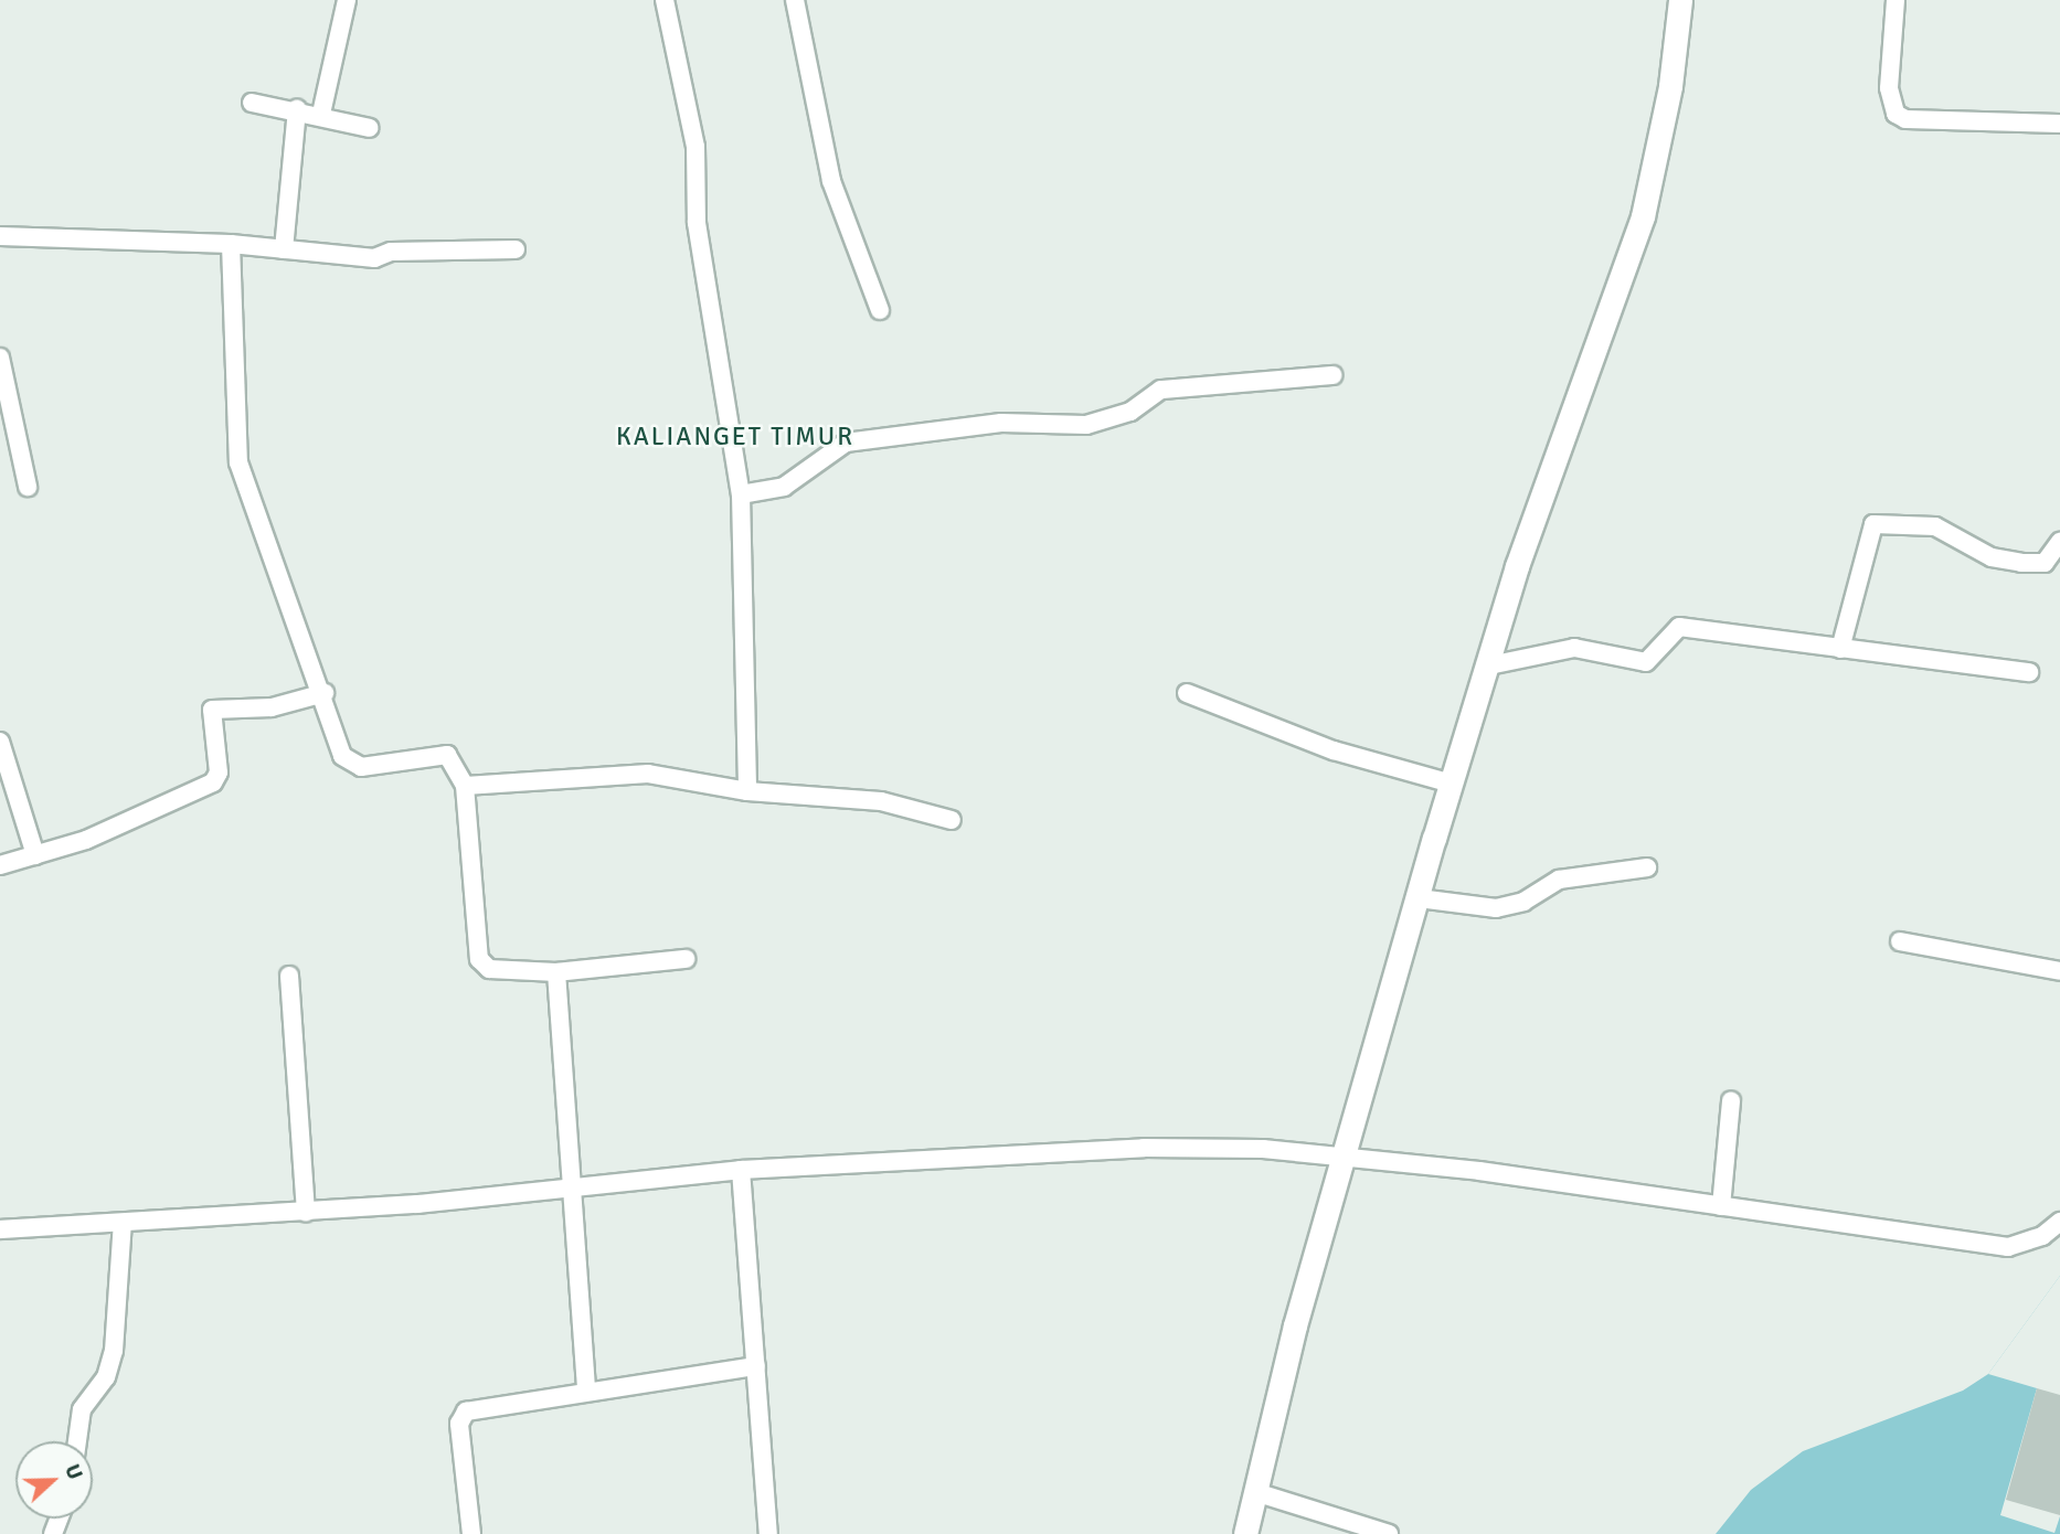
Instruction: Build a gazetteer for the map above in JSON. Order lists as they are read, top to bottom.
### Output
{
  "districts": ["KALIANGET TIMUR"],
  "north": "right"
}
